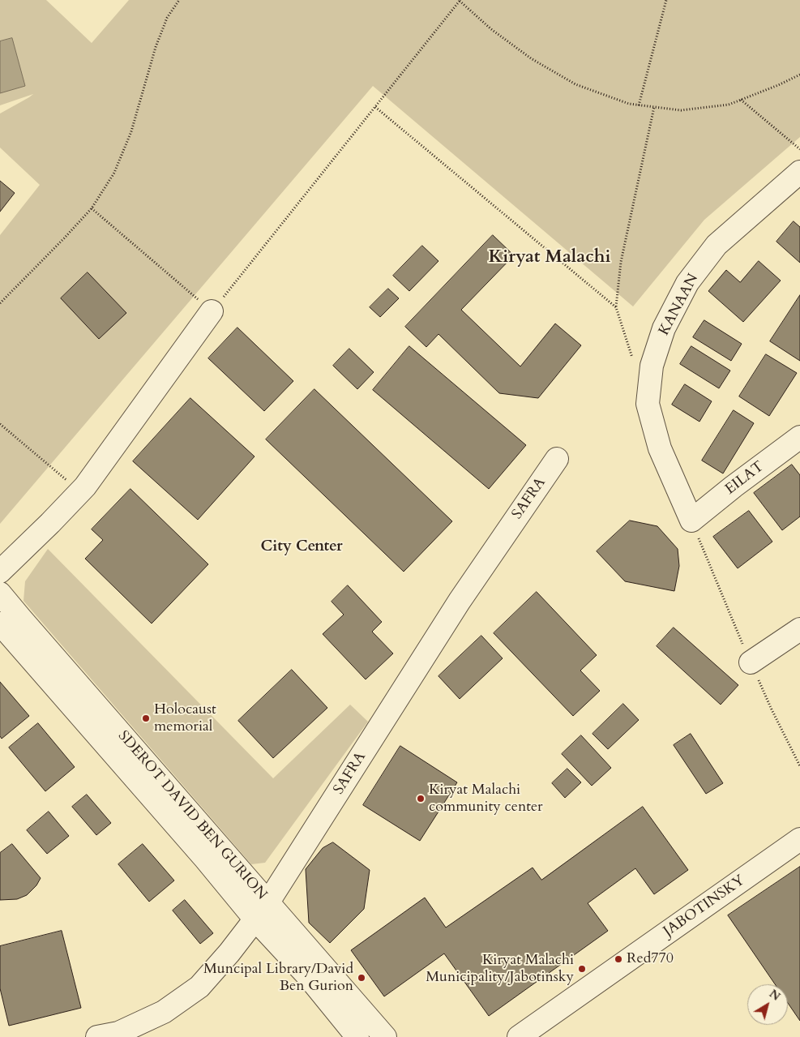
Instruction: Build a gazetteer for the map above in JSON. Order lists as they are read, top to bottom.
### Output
{
  "streets": {
    "street": [
      "KANAAN",
      "EILAT",
      "SAFRA",
      "SDEROT DAVID BEN GURION",
      "JABOTINSKY"
    ]
  },
  "crossings": [
    ["KANAAN", "EILAT"],
    ["SAFRA", "SDEROT DAVID BEN GURION"]
  ],
  "districts": ["Kiryat Malachi", "City Center"],
  "places": [
    "Holocaust memorial",
    "Kiryat Malachi community center",
    "Red770",
    "Kiryat Malachi Municipality/Jabotinsky",
    "Muncipal Library/David Ben Gurion"
  ],
  "north": "top right"
}
